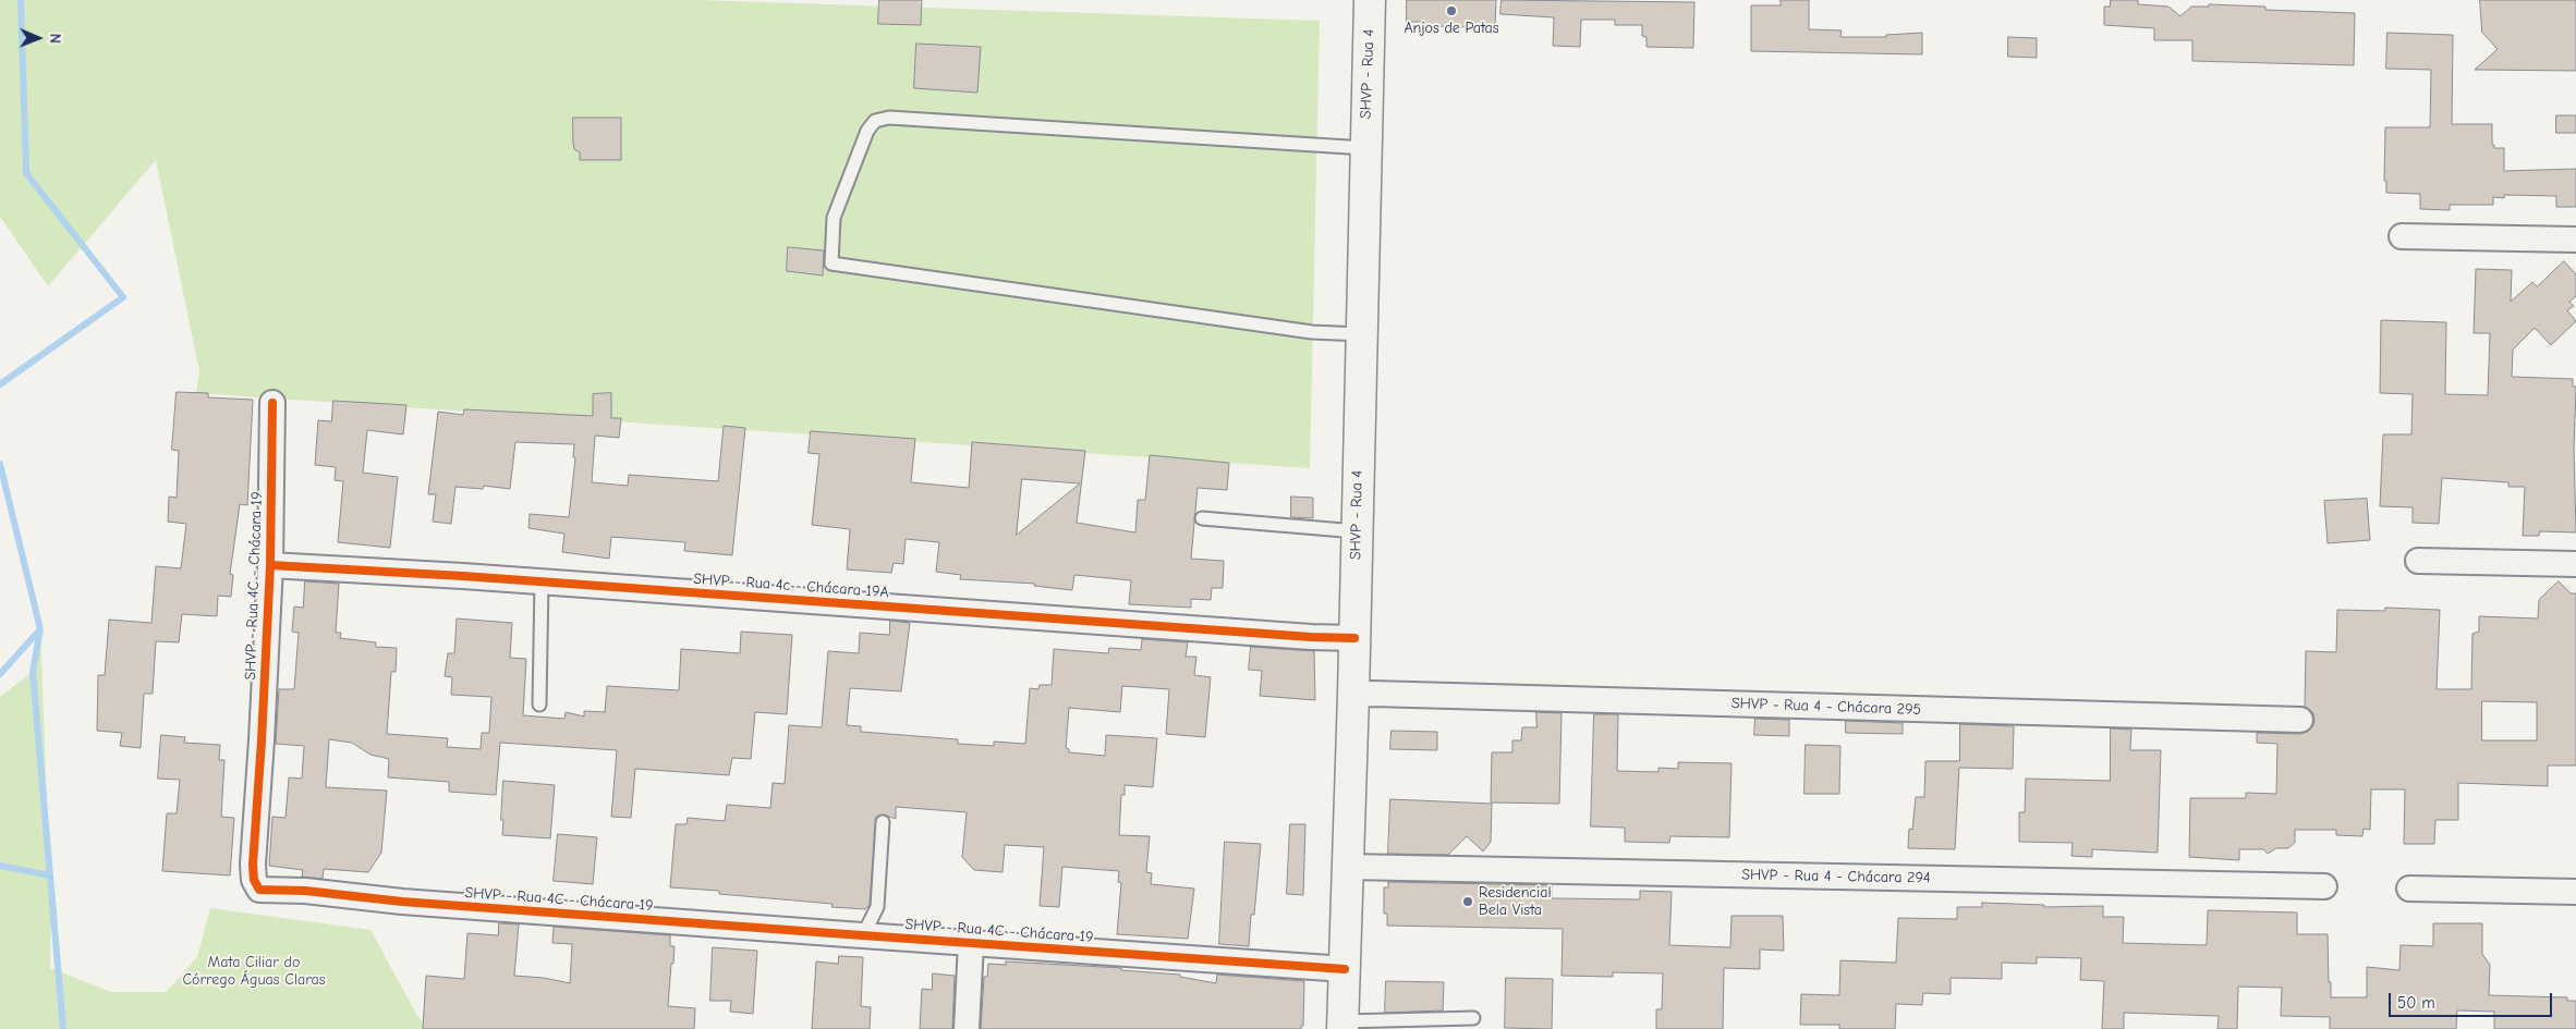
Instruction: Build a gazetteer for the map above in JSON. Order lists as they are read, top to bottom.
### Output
{
  "streets": {
    "street": [
      "SHVP - Rua 4",
      "SHVP - Rua 4C - Chácara 19",
      "SHVP - Rua 4c - Chácara 19A",
      "SHVP - Rua 4 - Chácara 295",
      "SHVP - Rua 4 - Chácara 294"
    ]
  },
  "crossings": [
    ["SHVP - Rua 4", "SHVP - Rua 4C - Chácara 19"],
    ["SHVP - Rua 4", "SHVP - Rua 4c - Chácara 19A"],
    ["SHVP - Rua 4", "SHVP - Rua 4 - Chácara 295"],
    ["SHVP - Rua 4", "SHVP - Rua 4 - Chácara 294"],
    ["SHVP - Rua 4C - Chácara 19", "SHVP - Rua 4c - Chácara 19A"]
  ],
  "parks": ["Mata Ciliar do Córrego Águas Claras"],
  "places": ["Anjos de Patas", "Residencial Bela Vista"],
  "scale_bar": "50 m",
  "north": "right"
}
